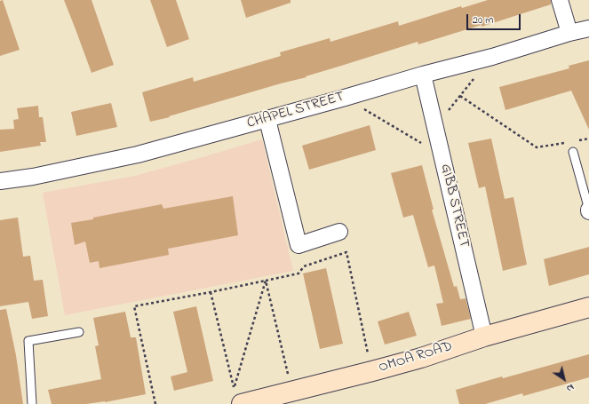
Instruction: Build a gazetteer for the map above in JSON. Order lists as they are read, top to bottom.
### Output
{
  "streets": {
    "main road": ["OMOA ROAD"],
    "street": ["CHAPEL STREET", "GIBB STREET"]
  },
  "crossings": [
    ["CHAPEL STREET", "GIBB STREET"],
    ["GIBB STREET", "OMOA ROAD"]
  ],
  "scale_bar": "20 m",
  "north": "bottom right"
}
